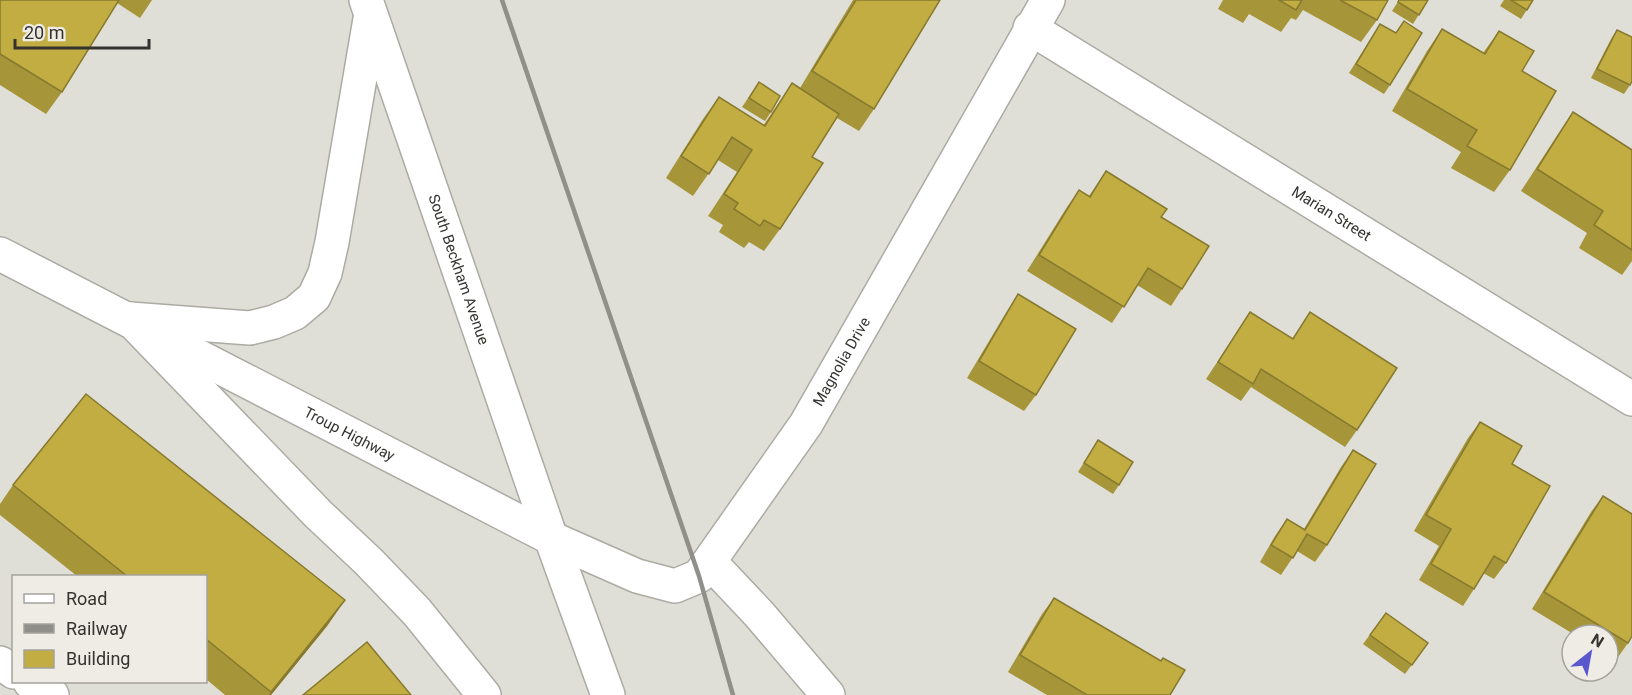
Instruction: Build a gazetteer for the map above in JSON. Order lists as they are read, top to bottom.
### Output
{
  "streets": {
    "main road": [
      "Marian Street",
      "South Beckham Avenue",
      "Magnolia Drive",
      "Troup Highway"
    ]
  },
  "crossings": [
    ["Marian Street", "Magnolia Drive"],
    ["South Beckham Avenue", "Magnolia Drive"],
    ["South Beckham Avenue", "Troup Highway"],
    ["Magnolia Drive", "Troup Highway"]
  ],
  "legend": ["Road", "Railway", "Building"],
  "scale_bar": "20 m",
  "north": "top right"
}
